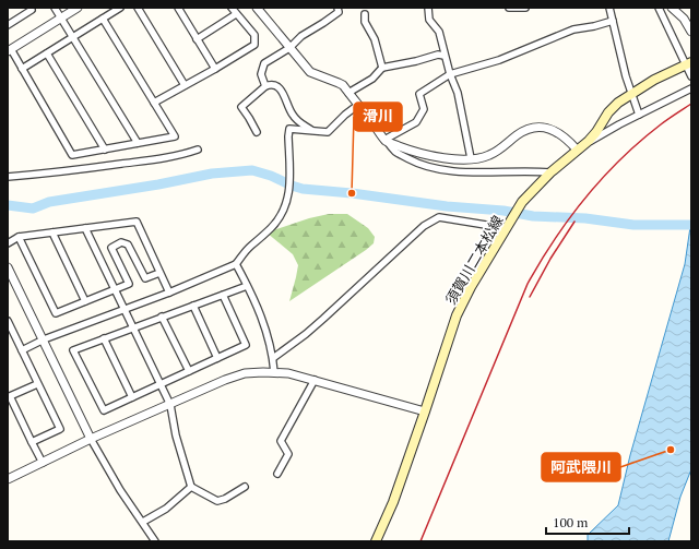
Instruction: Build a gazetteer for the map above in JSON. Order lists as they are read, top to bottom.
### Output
{
  "streets": {
    "main road": ["須賀川二本松線"]
  },
  "places": ["滑川", "阿武隈川"],
  "scale_bar": "100 m"
}
